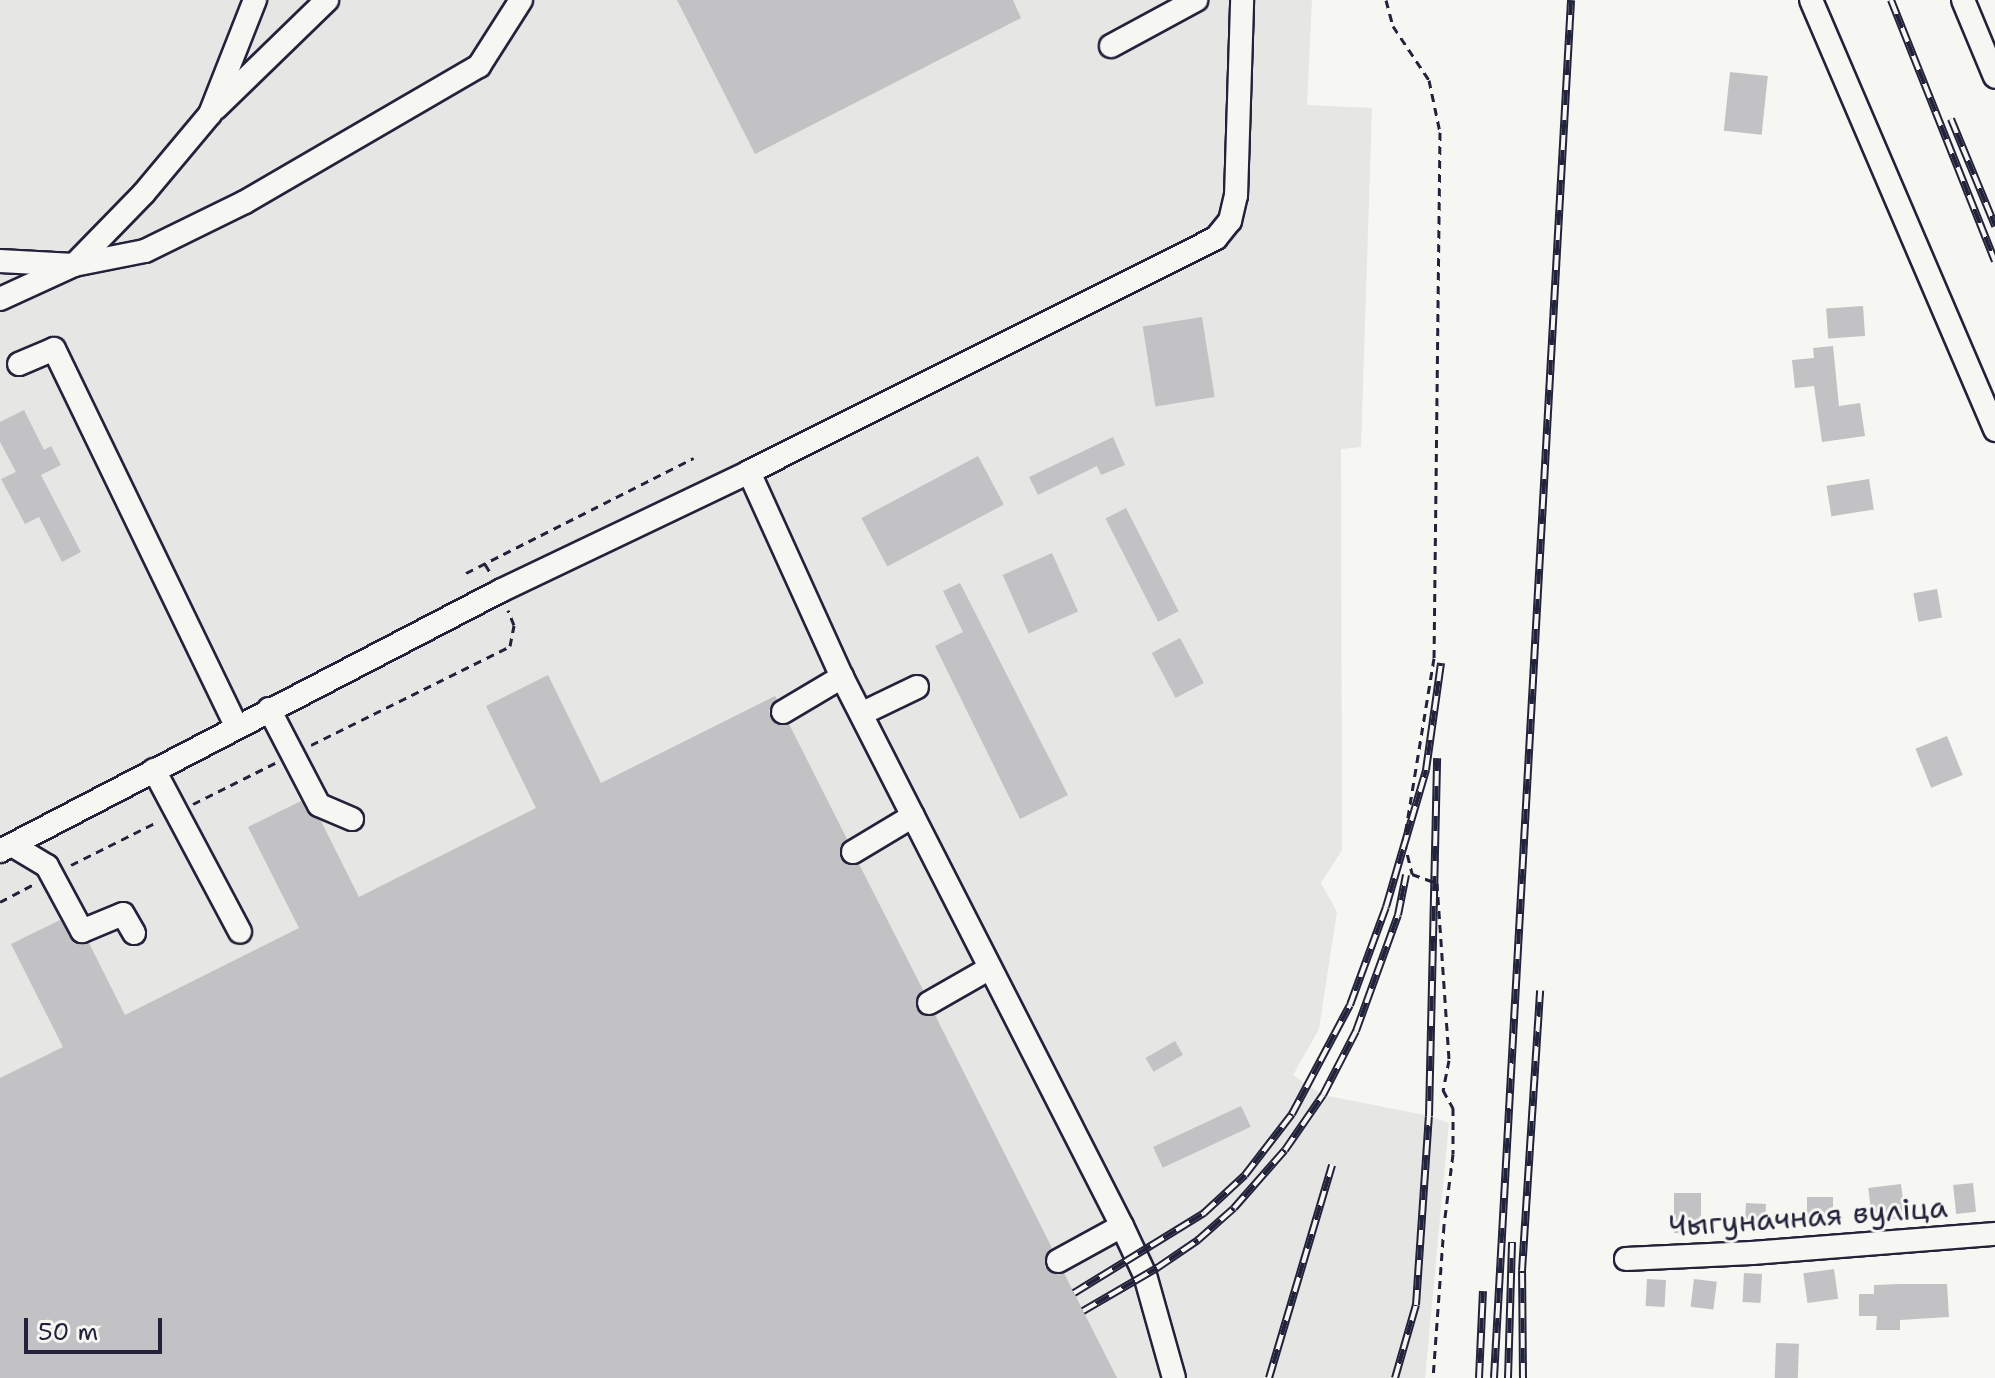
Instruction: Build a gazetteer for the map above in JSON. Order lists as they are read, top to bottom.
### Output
{
  "streets": {
    "street": ["Чыгуначная вуліца"]
  },
  "scale_bar": "50 m"
}
